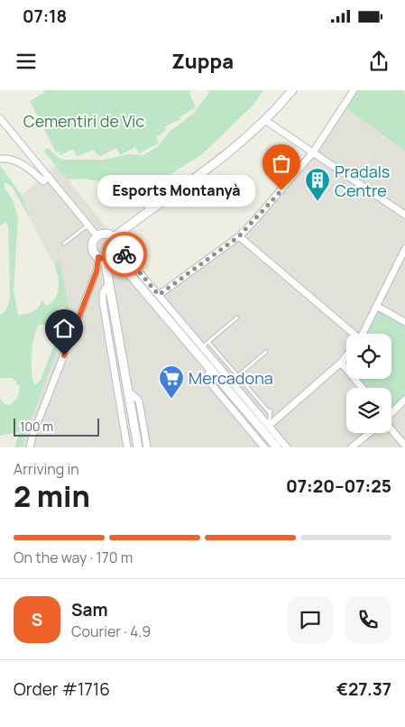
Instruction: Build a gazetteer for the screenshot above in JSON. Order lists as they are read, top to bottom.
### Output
{
  "parks": ["Cementiri de Vic"],
  "places": {
    "other": ["Esports Montanyà"],
    "building": ["Pradals Centre"],
    "supermarket": ["Mercadona"]
  },
  "scale_bar": "100 m",
  "page": {
    "status": "07:18",
    "header": "Zuppa",
    "bubble": "Esports Montanyà",
    "scale": "100 m",
    "heading": ["2 min", "Arriving in", "07:20–07:25"],
    "panel": [
      "Sam",
      "Courier · 4.9",
      "Order #1716",
      "€27.37"
    ],
    "bar": "On the way · 170 m",
    "round": "S"
  }
}
